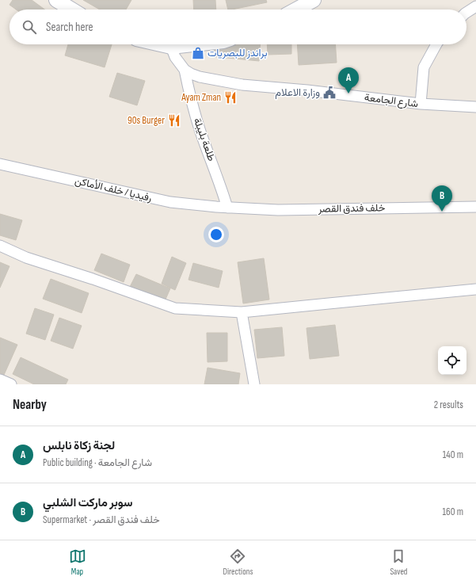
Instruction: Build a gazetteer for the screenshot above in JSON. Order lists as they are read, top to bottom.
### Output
{
  "streets": {
    "street": [
      "شارع الجامعة",
      "طلعة بليبلة",
      "رفيديا / خلف الأماكن",
      "خلف فندق القصر"
    ]
  },
  "crossings": [
    ["شارع الجامعة", "طلعة بليبلة"],
    ["طلعة بليبلة", "رفيديا / خلف الأماكن"],
    ["طلعة بليبلة", "خلف فندق القصر"],
    ["رفيديا / خلف الأماكن", "خلف فندق القصر"]
  ],
  "places": {
    "shop": ["براندز للبصريات"],
    "public building": ["وزارة الاعلام"],
    "restaurant": ["Ayam Zman", "90s Burger"]
  },
  "page": {
    "search": "Search here",
    "pins": ["A", "B"],
    "heading": ["Nearby", "2 results"],
    "list": [
      {
        "mark": "A",
        "name": "لجنة زكاة نابلس",
        "note": "Public building · شارع الجامعة",
        "value": "140 m"
      },
      {
        "mark": "B",
        "name": "سوبر ماركت الشلبي",
        "note": "Supermarket · خلف فندق القصر",
        "value": "160 m"
      }
    ],
    "nav": ["Map", "Directions", "Saved"]
  }
}
